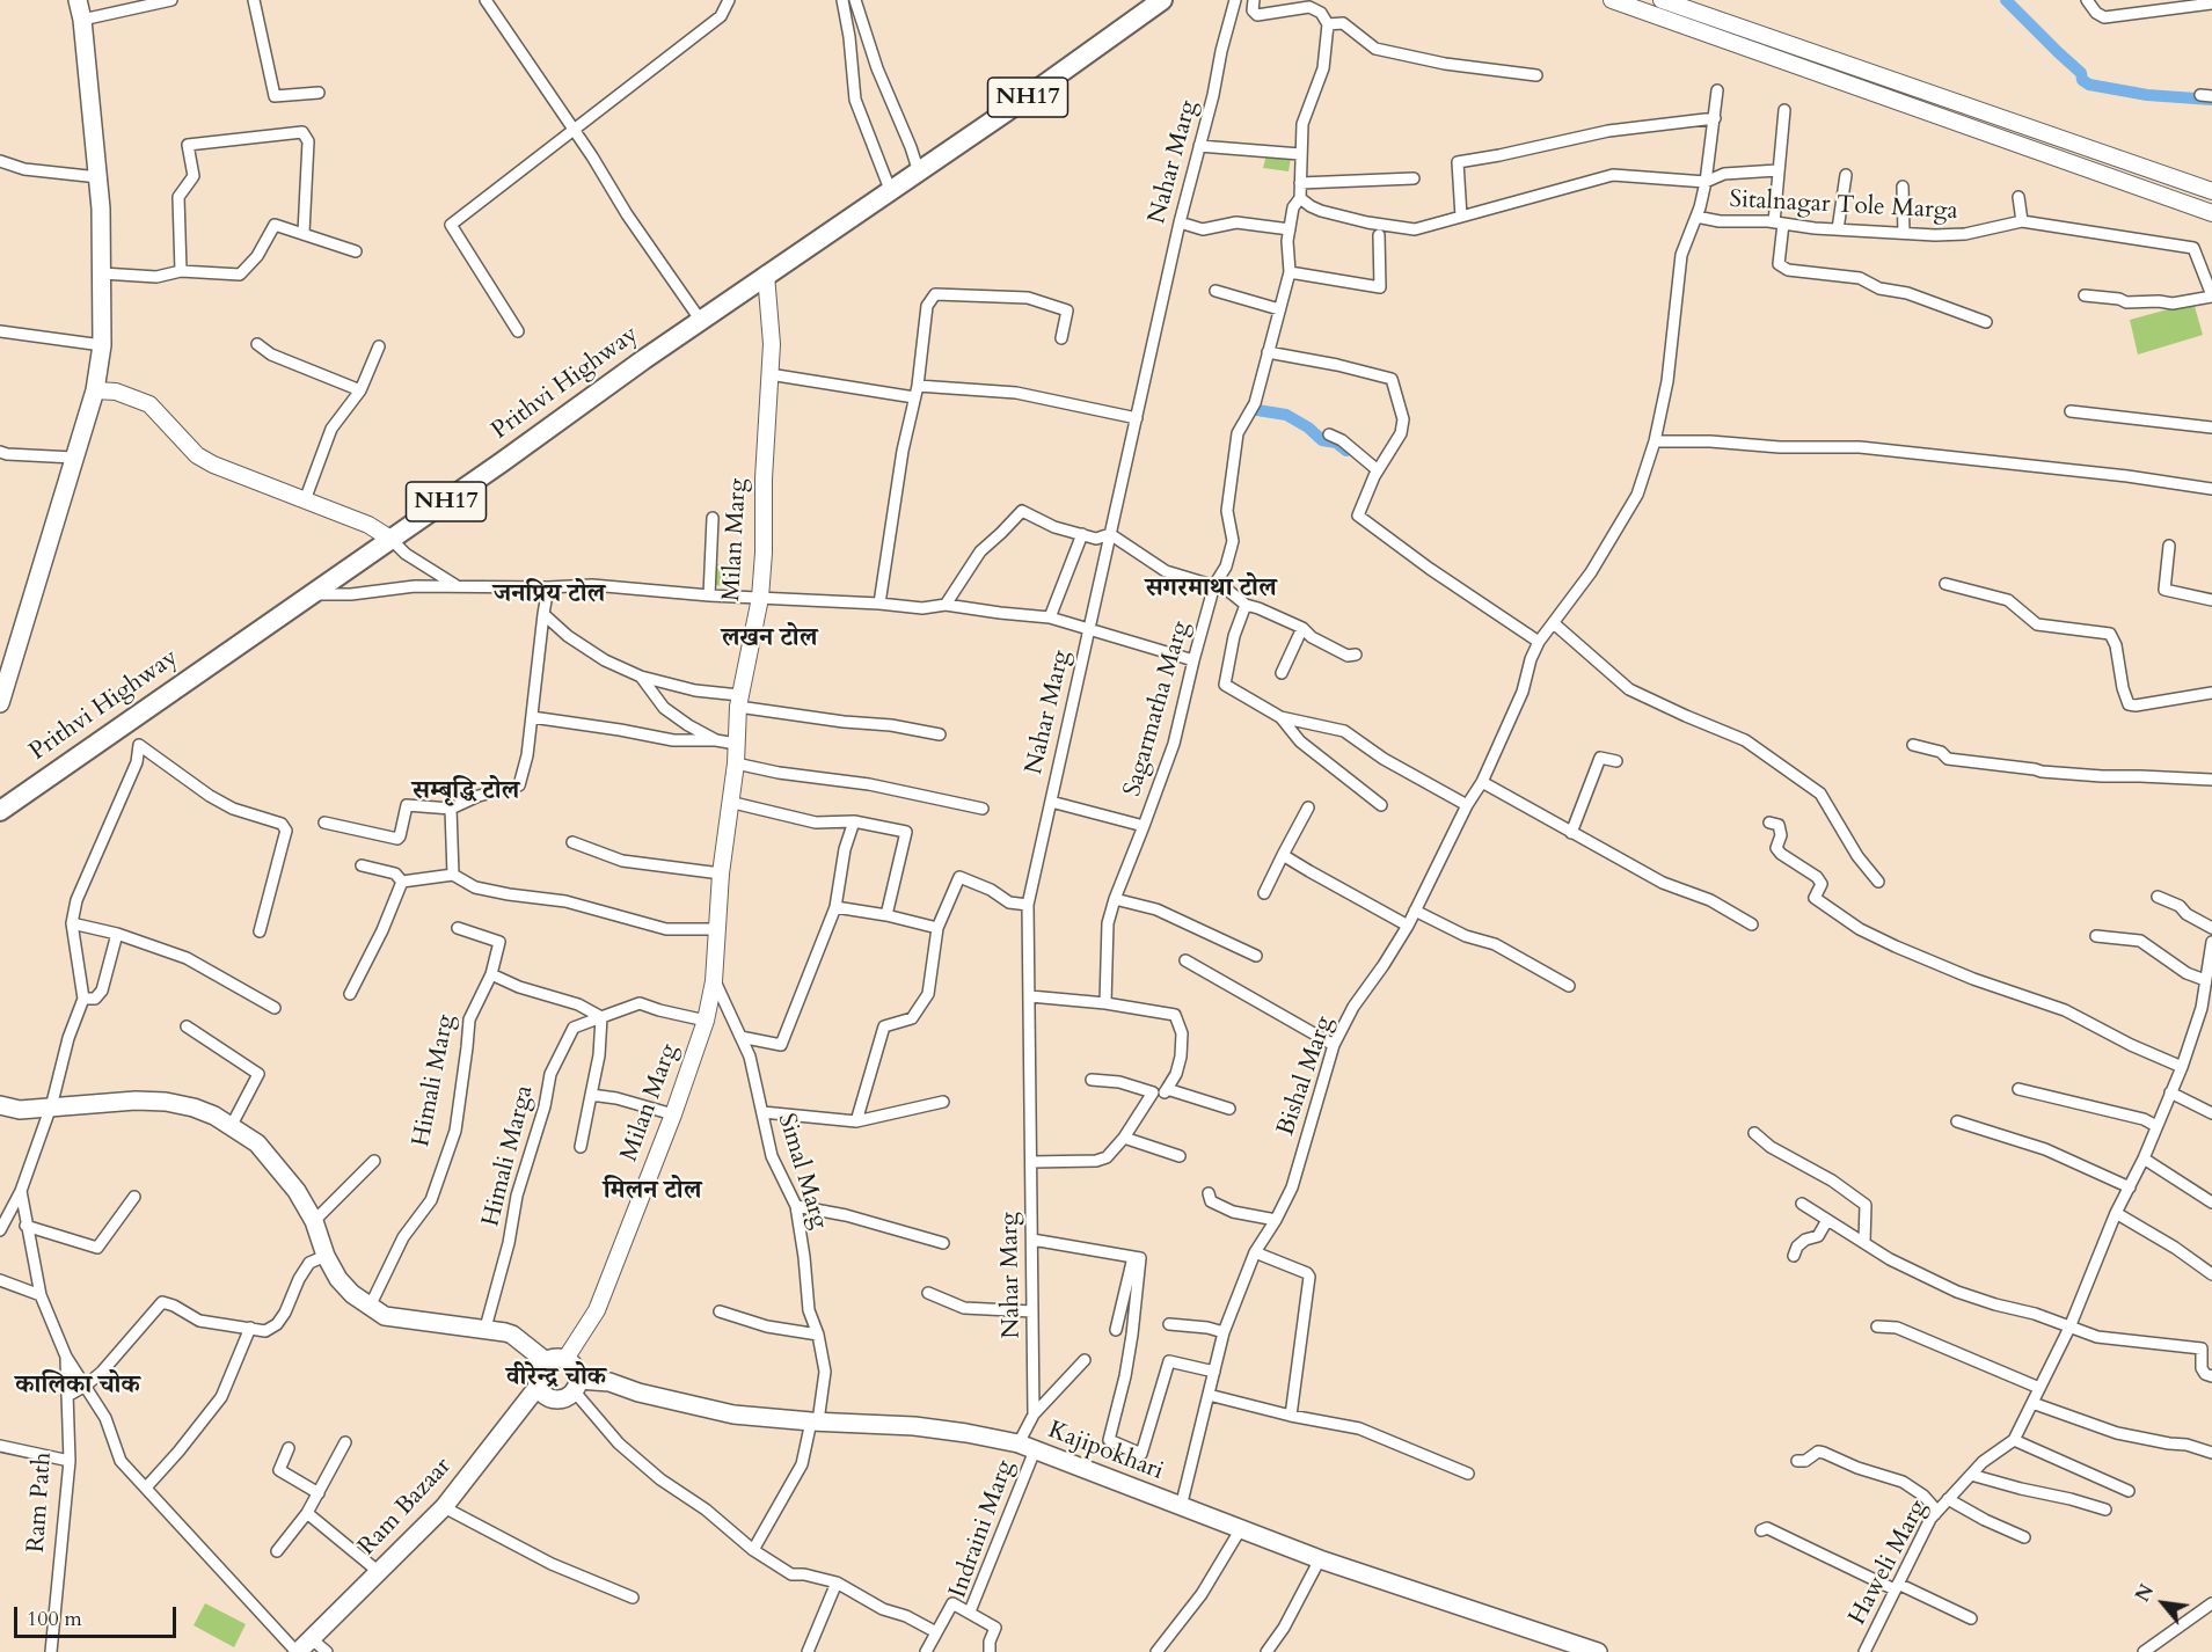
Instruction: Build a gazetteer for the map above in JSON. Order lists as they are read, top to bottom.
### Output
{
  "streets": {
    "highway": ["NH17", "Prithvi Highway"],
    "main road": ["Milan Marg", "Kajipokhari", "Ram Bazaar"],
    "street": [
      "Nahar Marg",
      "Sitalnagar Tole Marga",
      "Sagarmatha Marg",
      "Bishal Marg",
      "Himali Marg",
      "Himali Marga",
      "Simal Marg",
      "Ram Path",
      "Indraini Marg",
      "Haweli Marg"
    ]
  },
  "crossings": [
    ["Nahar Marg", "Sagarmatha Marg"],
    ["Nahar Marg", "Kajipokhari"],
    ["Nahar Marg", "Indraini Marg"],
    ["Prithvi Highway", "Milan Marg"],
    ["Milan Marg", "Himali Marga"],
    ["Milan Marg", "Simal Marg"],
    ["Milan Marg", "Kajipokhari"],
    ["Milan Marg", "Ram Bazaar"],
    ["Bishal Marg", "Kajipokhari"],
    ["Simal Marg", "Kajipokhari"],
    ["Kajipokhari", "Ram Bazaar"],
    ["Kajipokhari", "Indraini Marg"]
  ],
  "districts": [
    "सगरमाथा टोल",
    "जनप्रिय टोल",
    "लखन टोल",
    "सम्बृद्धि टोल",
    "मिलन टोल",
    "वीरेन्द्र चोक",
    "कालिका चोक"
  ],
  "scale_bar": "100 m",
  "north": "top left"
}
